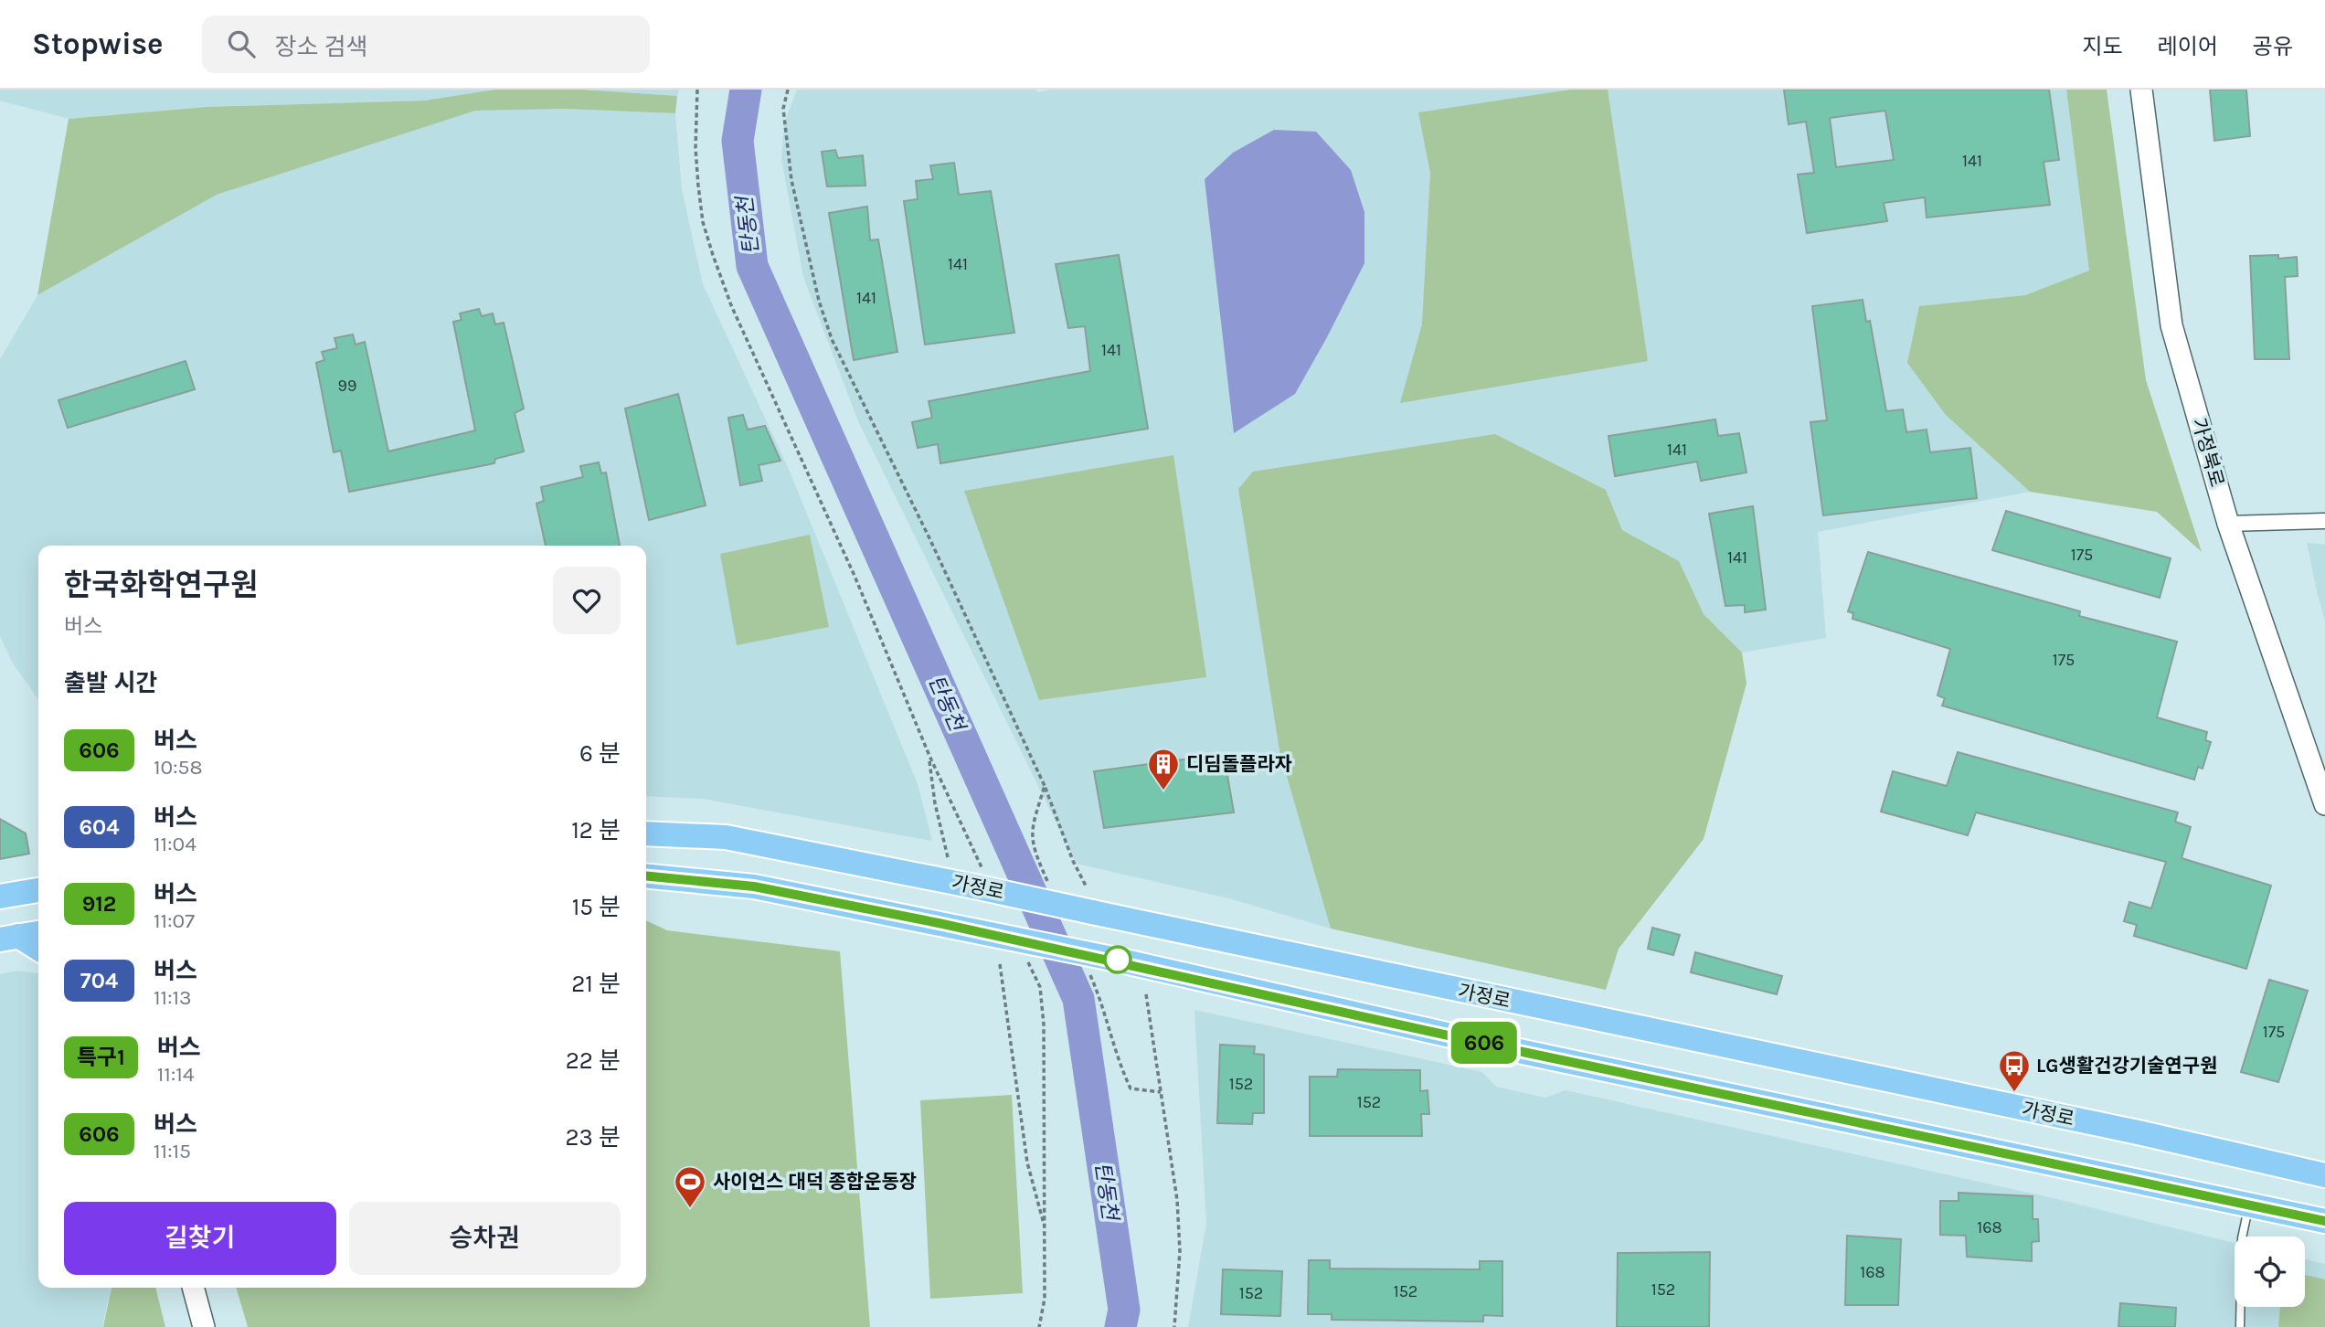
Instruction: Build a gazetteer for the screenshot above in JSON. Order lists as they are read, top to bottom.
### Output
{
  "streets": {
    "main road": ["가정북로", "가정로"]
  },
  "water": ["탄동천"],
  "places": {
    "building": ["디딤돌플라자"],
    "bus stop": ["LG생활건강기술연구원"],
    "sports": ["사이언스 대덕 종합운동장"]
  },
  "lines": ["bus line 606"],
  "house_numbers": [
    "141",
    "141",
    "141",
    "141",
    "99",
    "141",
    "175",
    "141",
    "175",
    "175",
    "152",
    "152",
    "168",
    "168",
    "152",
    "152",
    "152"
  ],
  "page": {
    "header": "Stopwise",
    "search": "장소 검색",
    "nav": ["지도", "레이어", "공유"],
    "on_map": "606",
    "heading": [
      ["한국화학연구원", "버스"],
      "출발 시간"
    ],
    "list": [
      {
        "mark": "606",
        "name": "버스",
        "note": "10:58",
        "value": "6 분"
      },
      {
        "mark": "604",
        "name": "버스",
        "note": "11:04",
        "value": "12 분"
      },
      {
        "mark": "912",
        "name": "버스",
        "note": "11:07",
        "value": "15 분"
      },
      {
        "mark": "704",
        "name": "버스",
        "note": "11:13",
        "value": "21 분"
      },
      {
        "mark": "특구1",
        "name": "버스",
        "note": "11:14",
        "value": "22 분"
      },
      {
        "mark": "606",
        "name": "버스",
        "note": "11:15",
        "value": "23 분"
      }
    ],
    "buttons": ["길찾기", "승차권"]
  }
}
